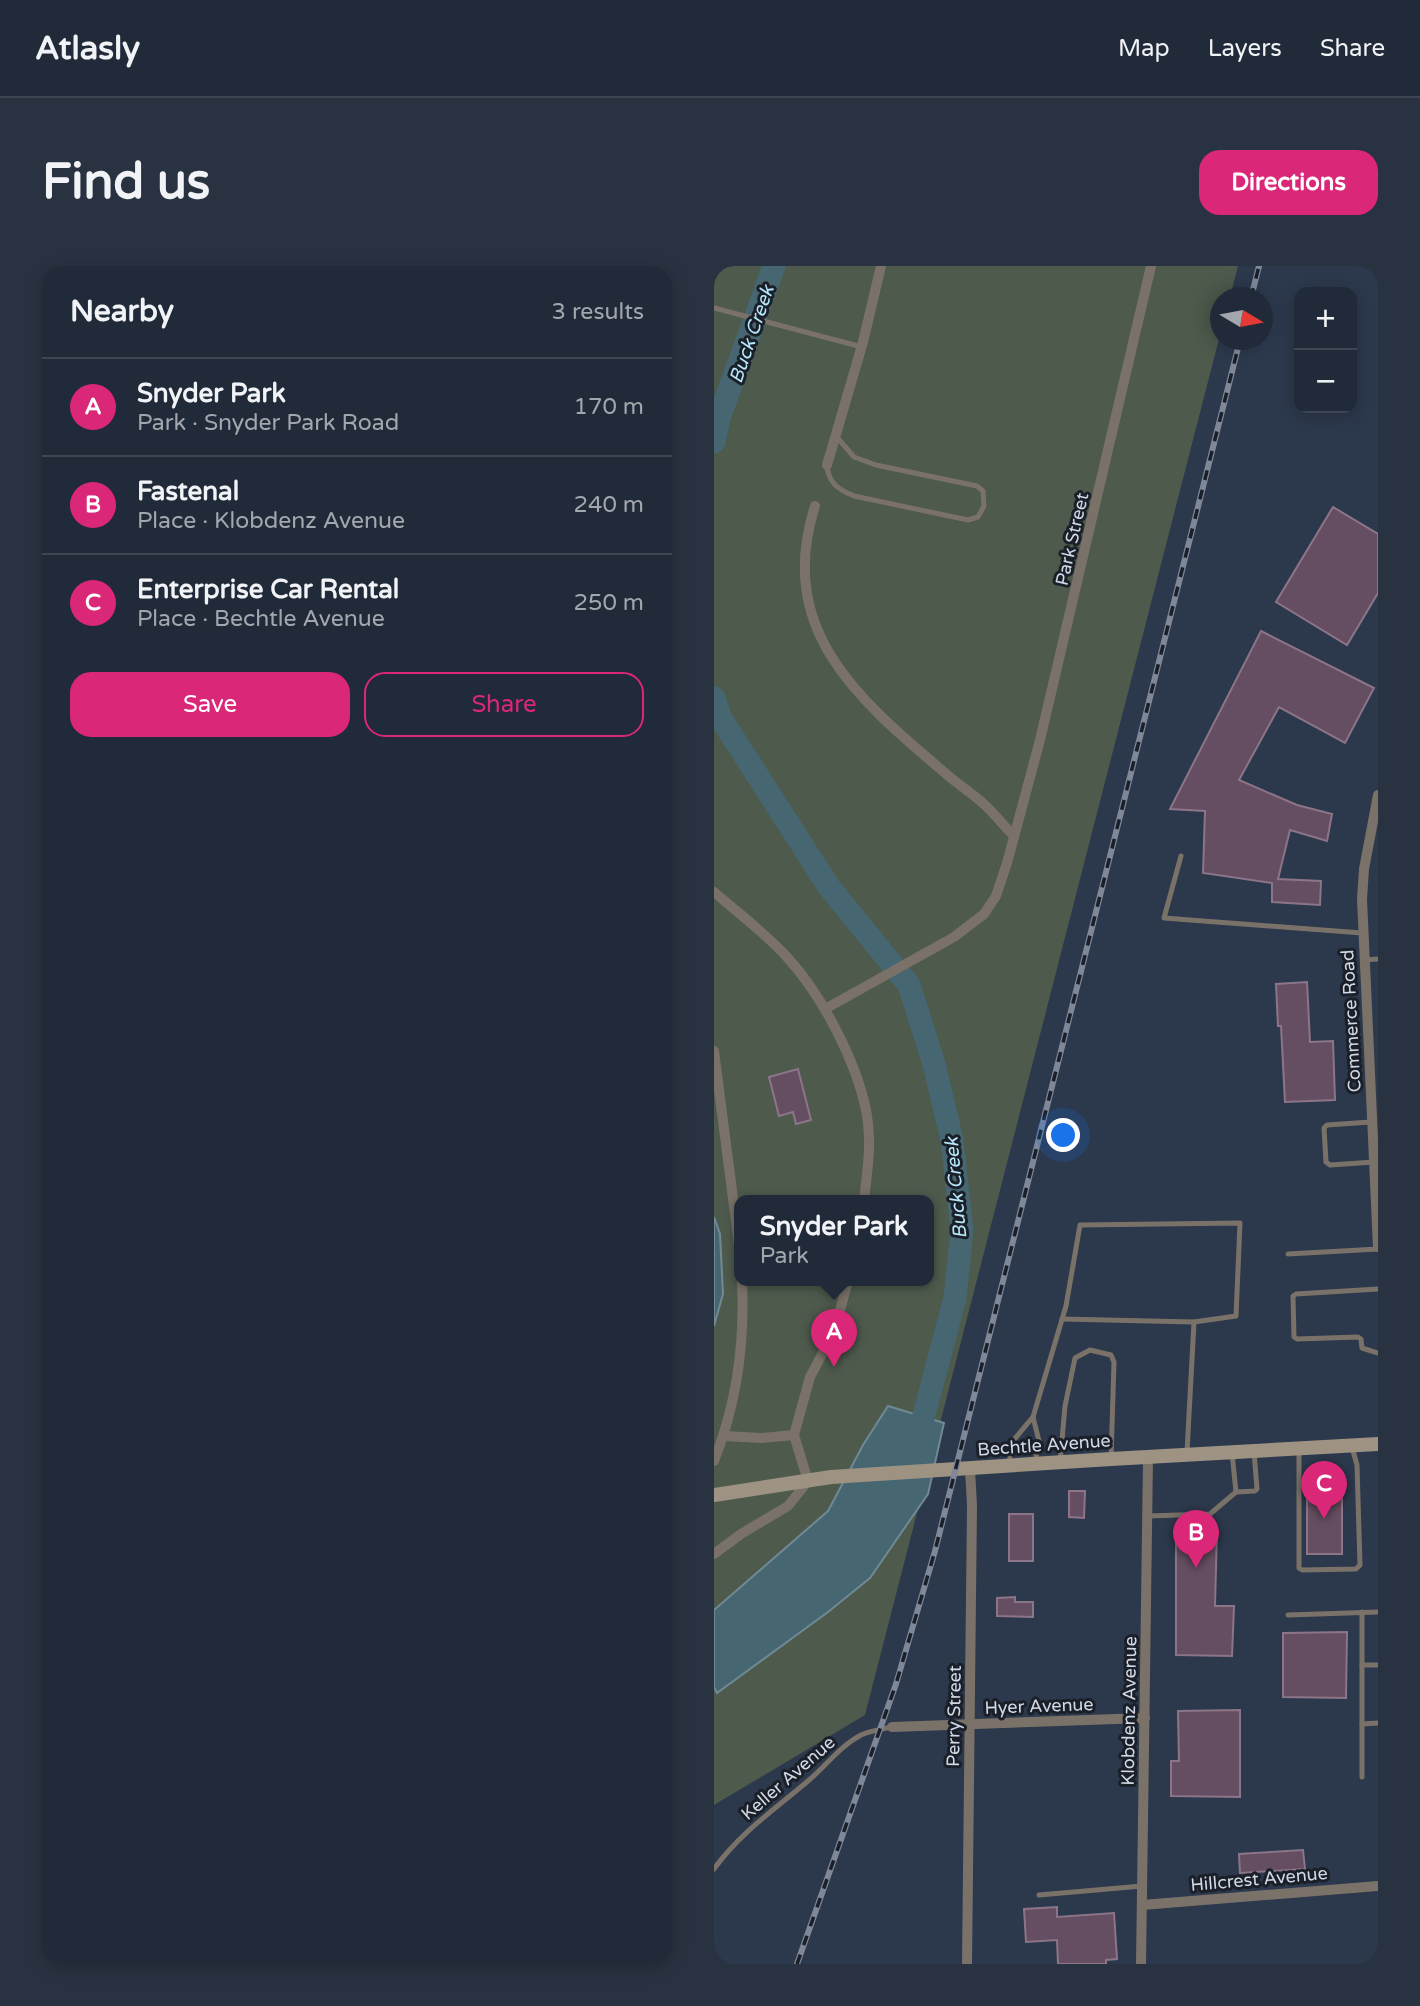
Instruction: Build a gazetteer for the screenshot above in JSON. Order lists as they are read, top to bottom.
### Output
{
  "streets": {
    "main road": ["Bechtle Avenue"],
    "street": [
      "Park Street",
      "Commerce Road",
      "Hyer Avenue",
      "Klobdenz Avenue",
      "Perry Street",
      "Hillcrest Avenue"
    ],
    "lane": ["Keller Avenue"]
  },
  "crossings": [
    ["Bechtle Avenue", "Klobdenz Avenue"],
    ["Bechtle Avenue", "Perry Street"],
    ["Hyer Avenue", "Klobdenz Avenue"],
    ["Hyer Avenue", "Perry Street"],
    ["Hyer Avenue", "Keller Avenue"],
    ["Klobdenz Avenue", "Hillcrest Avenue"]
  ],
  "water": ["Buck Creek"],
  "north": "right",
  "page": {
    "header": "Atlasly",
    "nav": ["Map", "Layers", "Share"],
    "buttons": [
      "Directions",
      ["Save", "Share"]
    ],
    "title": "Find us",
    "heading": ["Nearby", "3 results"],
    "map_buttons": ["+", "−"],
    "list": [
      {
        "mark": "A",
        "name": "Snyder Park",
        "note": "Park · Snyder Park Road",
        "value": "170 m"
      },
      {
        "mark": "B",
        "name": "Fastenal",
        "note": "Place · Klobdenz Avenue",
        "value": "240 m"
      },
      {
        "mark": "C",
        "name": "Enterprise Car Rental",
        "note": "Place · Bechtle Avenue",
        "value": "250 m"
      }
    ],
    "popup": ["Snyder Park", "Park"],
    "pins": ["A", "C", "B"]
  }
}
